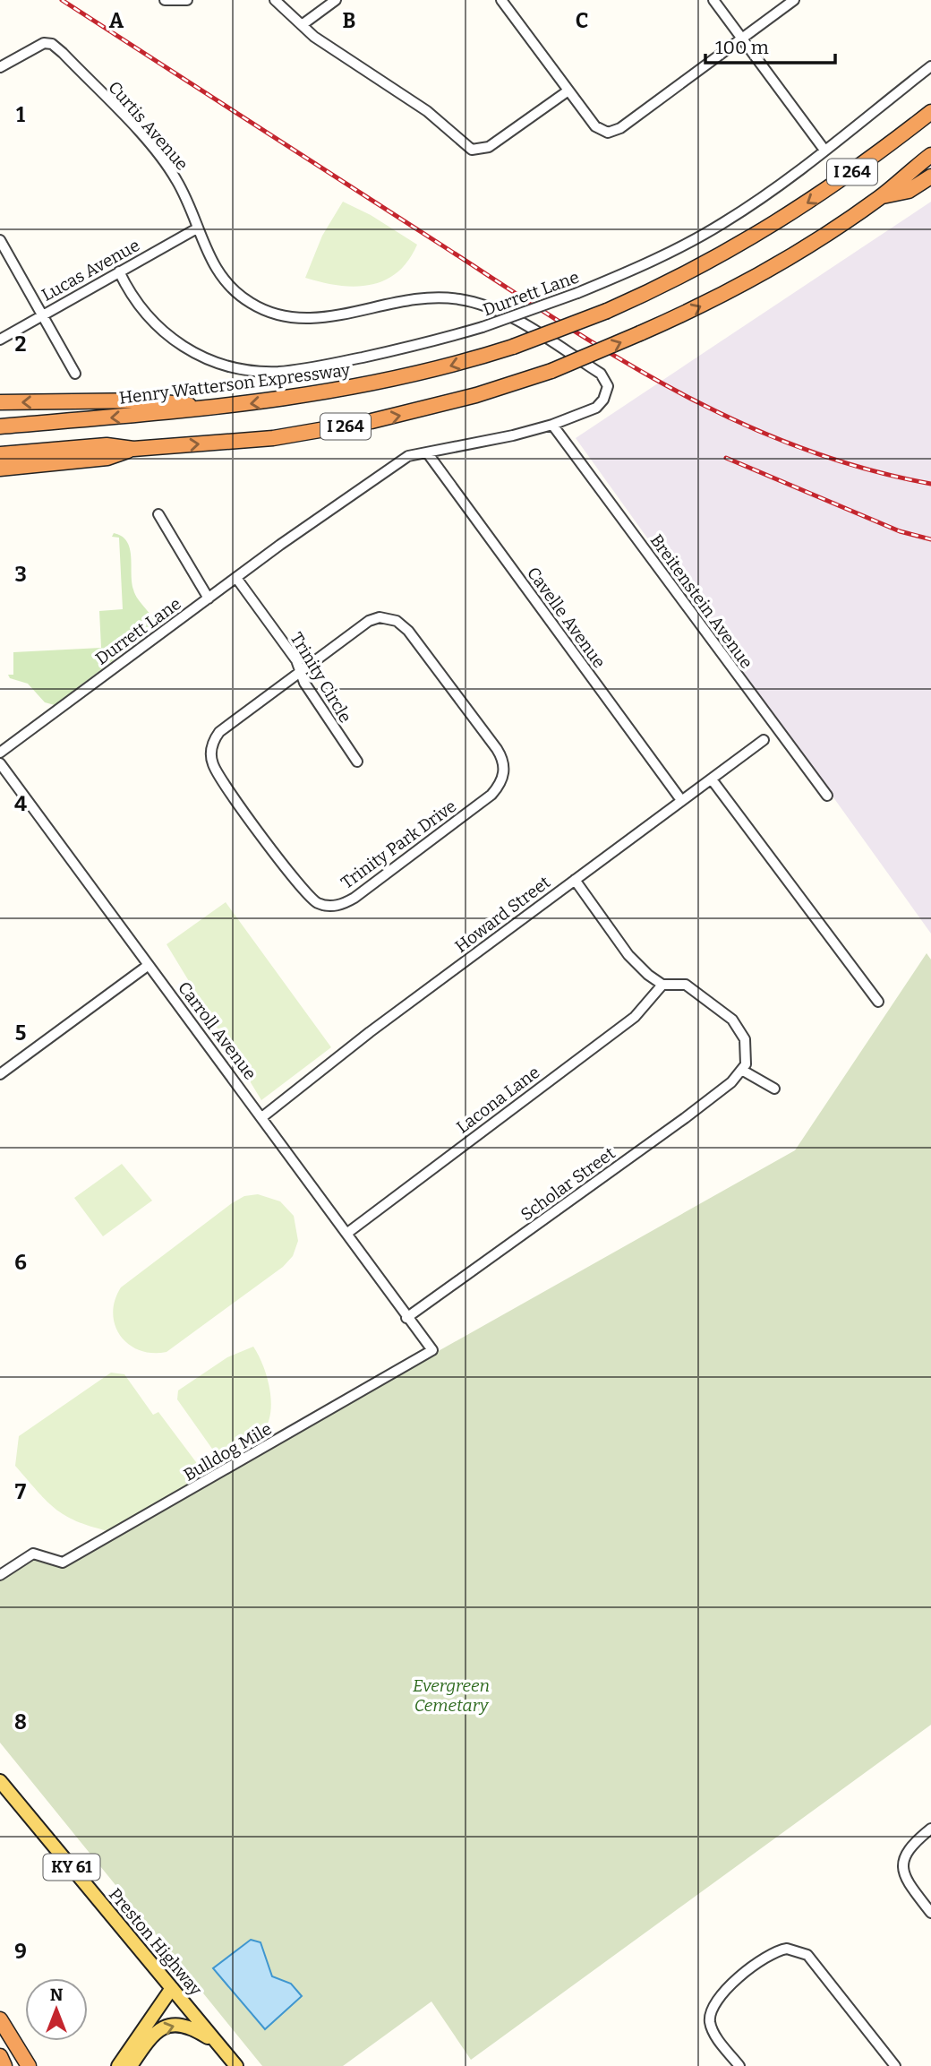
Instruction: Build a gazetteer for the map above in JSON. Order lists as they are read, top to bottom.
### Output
{
  "streets": {
    "highway": ["I 264", "Henry Watterson Expressway"],
    "main road": ["KY 61", "Preston Highway"],
    "street": [
      "Curtis Avenue",
      "Lucas Avenue",
      "Durrett Lane",
      "Breitenstein Avenue",
      "Cavelle Avenue",
      "Trinity Circle",
      "Trinity Park Drive",
      "Howard Street",
      "Carroll Avenue",
      "Lacona Lane",
      "Scholar Street",
      "Bulldog Mile"
    ]
  },
  "crossings": [
    ["Curtis Avenue", "Lucas Avenue"],
    ["Curtis Avenue", "Durrett Lane"],
    ["Lucas Avenue", "Durrett Lane"],
    ["Durrett Lane", "Breitenstein Avenue"],
    ["Durrett Lane", "Cavelle Avenue"],
    ["Durrett Lane", "Trinity Circle"],
    ["Cavelle Avenue", "Howard Street"],
    ["Trinity Circle", "Trinity Park Drive"],
    ["Howard Street", "Carroll Avenue"],
    ["Carroll Avenue", "Lacona Lane"],
    ["Carroll Avenue", "Scholar Street"],
    ["Carroll Avenue", "Bulldog Mile"],
    ["Scholar Street", "Bulldog Mile"]
  ],
  "parks": ["Evergreen Cemetary"],
  "scale_bar": "100 m",
  "north": "top",
  "grid": {
    "columns": ["A", "B", "C"],
    "rows": [
      "1",
      "2",
      "3",
      "4",
      "5",
      "6",
      "7",
      "8",
      "9"
    ]
  }
}
